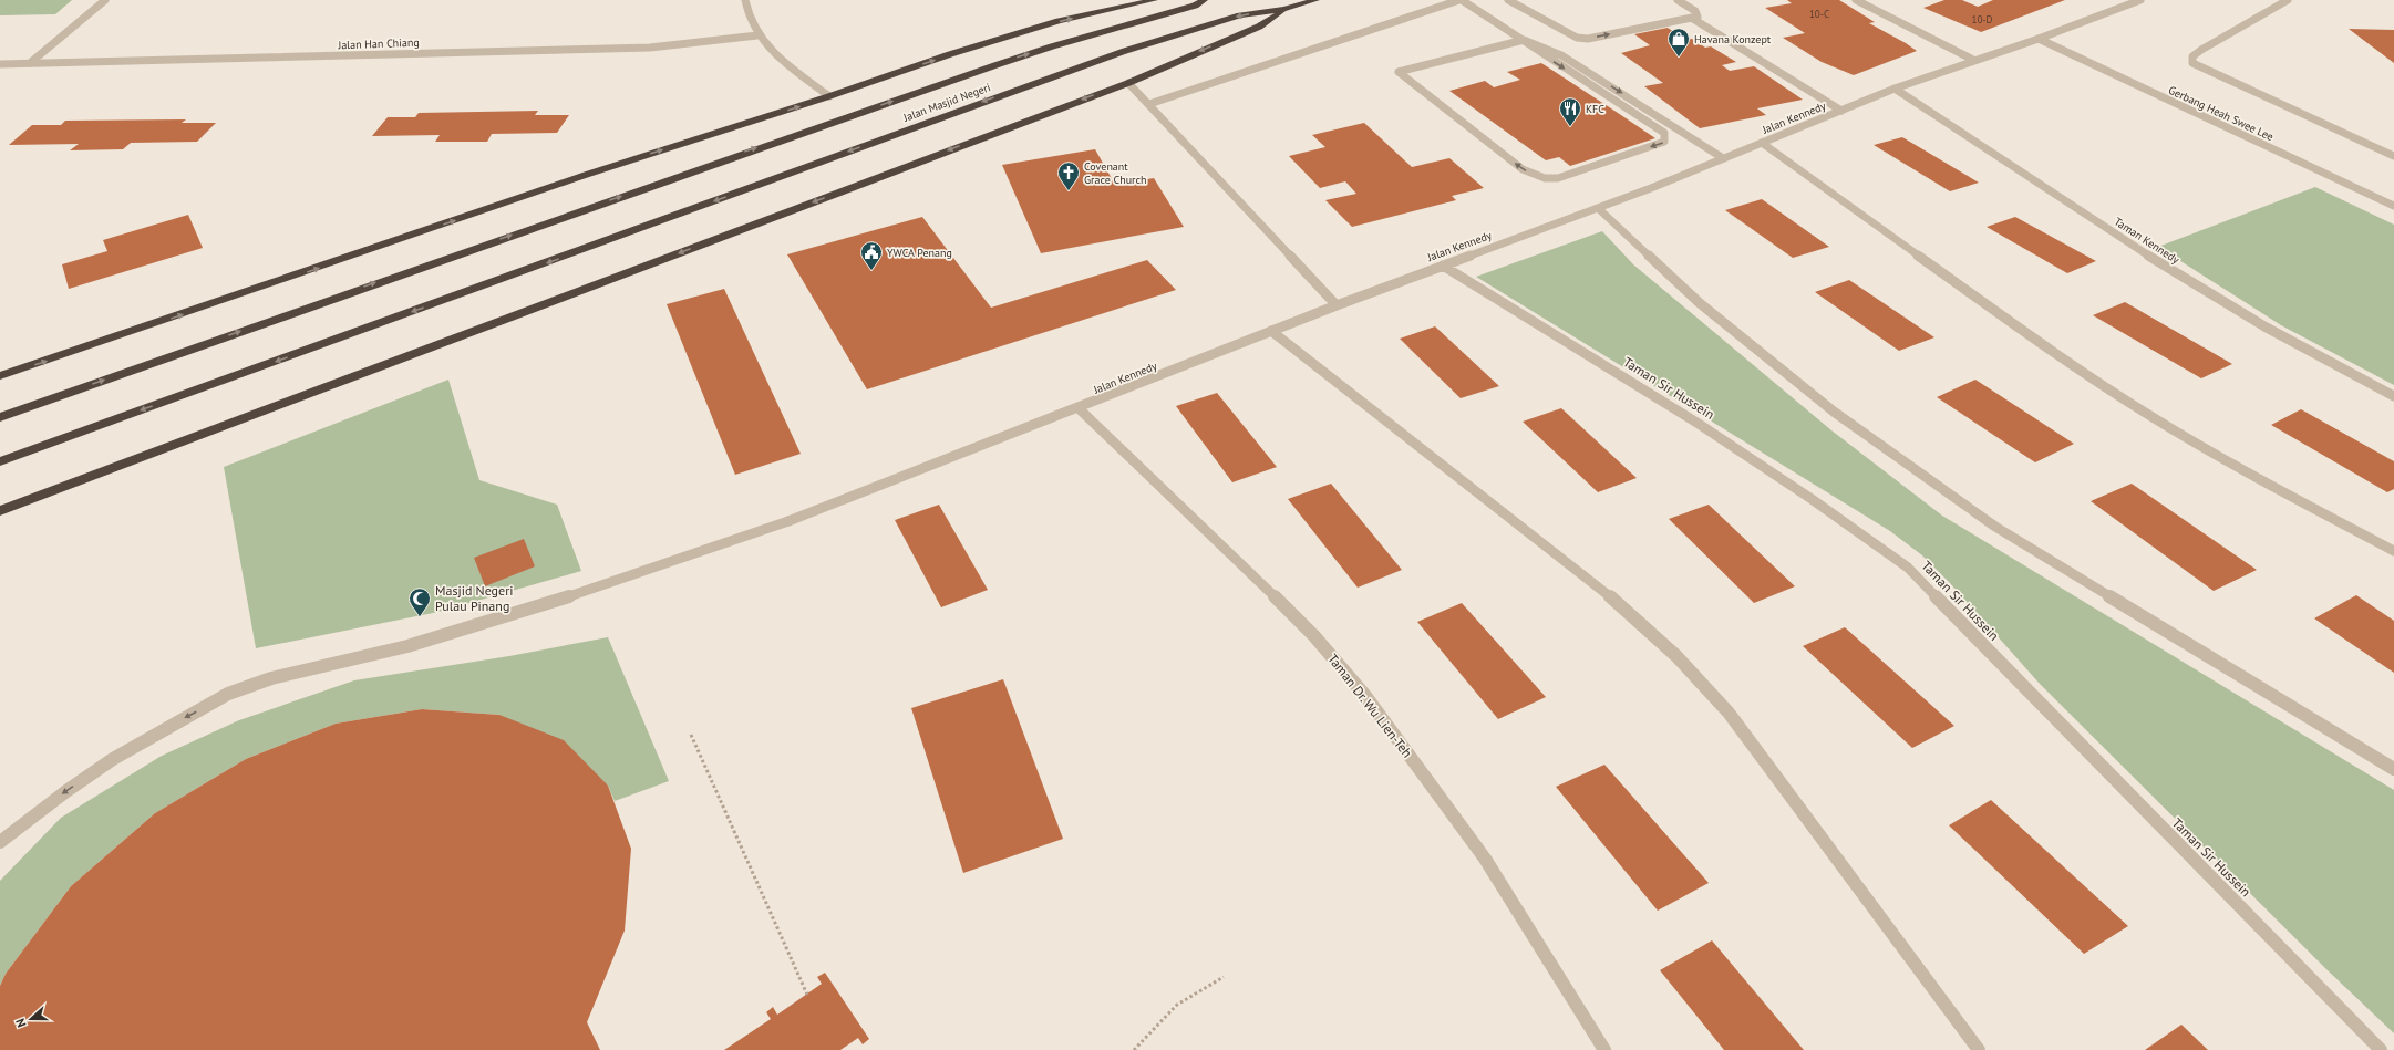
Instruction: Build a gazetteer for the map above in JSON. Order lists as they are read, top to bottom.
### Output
{
  "streets": {
    "highway": ["Jalan Masjid Negeri"],
    "street": [
      "Jalan Han Chiang",
      "Gerbang Heah Swee Lee",
      "Jalan Kennedy",
      "Taman Kennedy",
      "Taman Sir Hussein",
      "Taman Dr. Wu Lien-Teh"
    ]
  },
  "crossings": [
    ["Gerbang Heah Swee Lee", "Jalan Kennedy"],
    ["Jalan Kennedy", "Taman Kennedy"],
    ["Jalan Kennedy", "Taman Sir Hussein"],
    ["Jalan Kennedy", "Taman Dr. Wu Lien-Teh"]
  ],
  "one_way": ["Jalan Kennedy"],
  "places": {
    "shop": ["Havana Konzept"],
    "restaurant": ["KFC"],
    "church": ["Covenant Grace Church"],
    "public building": ["YWCA Penang"],
    "mosque": ["Masjid Negeri Pulau Pinang"]
  },
  "house_numbers": ["10-C", "10-D"],
  "north": "left"
}
